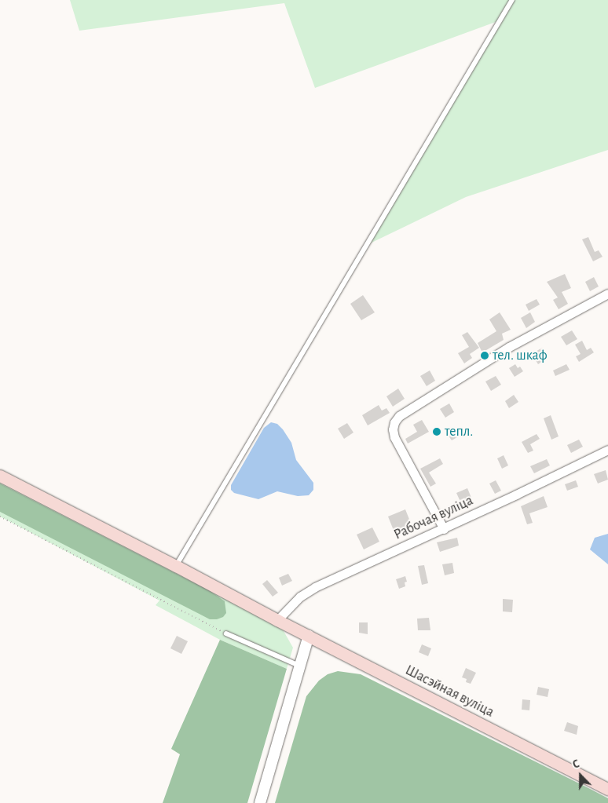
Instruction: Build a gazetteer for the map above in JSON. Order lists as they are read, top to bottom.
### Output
{
  "streets": {
    "main road": ["Шасэйная вуліца"],
    "street": ["Рабочая вуліца"]
  },
  "crossings": [
    ["Рабочая вуліца", "Шасэйная вуліца"]
  ],
  "places": ["тел. шкаф", "тепл."],
  "north": "top"
}
